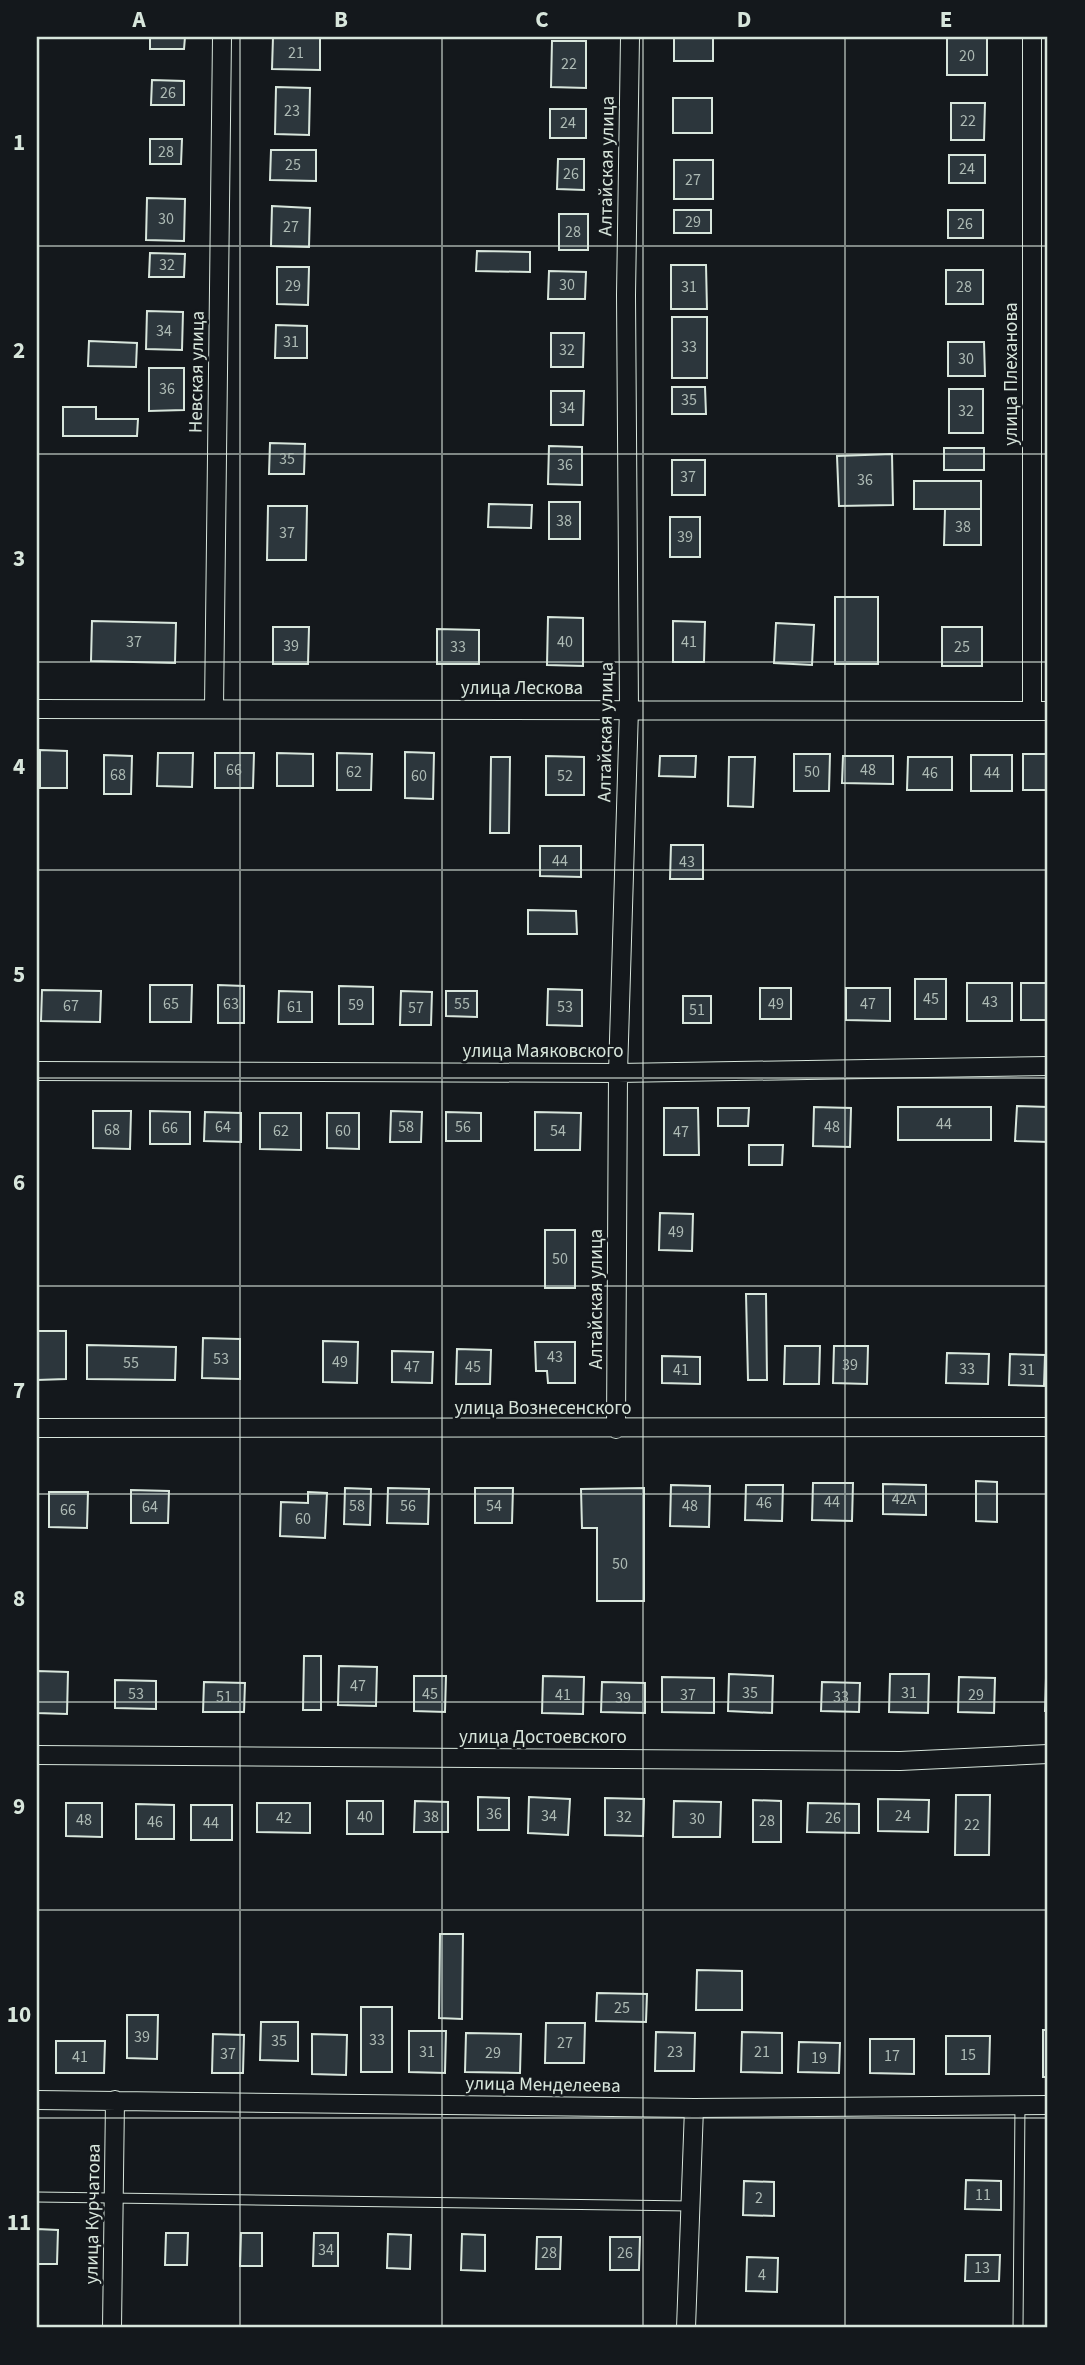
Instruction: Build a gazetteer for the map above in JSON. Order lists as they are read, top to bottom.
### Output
{
  "streets": {
    "street": [
      "Алтайская улица",
      "Невская улица",
      "улица Плеханова",
      "улица Лескова",
      "улица Маяковского",
      "улица Вознесенского",
      "улица Достоевского",
      "улица Менделеева",
      "улица Курчатова"
    ]
  },
  "crossings": [
    ["Алтайская улица", "улица Лескова"],
    ["Алтайская улица", "улица Маяковского"],
    ["Алтайская улица", "улица Вознесенского"],
    ["Невская улица", "улица Лескова"],
    ["улица Плеханова", "улица Лескова"],
    ["улица Менделеева", "улица Курчатова"]
  ],
  "house_numbers": [
    "21",
    "20",
    "22",
    "26",
    "23",
    "22",
    "24",
    "28",
    "25",
    "24",
    "26",
    "27",
    "30",
    "29",
    "26",
    "27",
    "28",
    "32",
    "30",
    "29",
    "31",
    "28",
    "34",
    "31",
    "33",
    "32",
    "30",
    "36",
    "35",
    "34",
    "32",
    "35",
    "36",
    "37",
    "36",
    "38",
    "38",
    "37",
    "39",
    "37",
    "40",
    "41",
    "39",
    "33",
    "25",
    "66",
    "48",
    "62",
    "50",
    "46",
    "44",
    "68",
    "60",
    "52",
    "44",
    "43",
    "45",
    "43",
    "65",
    "63",
    "55",
    "49",
    "47",
    "59",
    "67",
    "61",
    "53",
    "57",
    "51",
    "44",
    "64",
    "58",
    "56",
    "48",
    "66",
    "68",
    "62",
    "60",
    "54",
    "47",
    "49",
    "50",
    "43",
    "53",
    "49",
    "55",
    "39",
    "47",
    "45",
    "33",
    "41",
    "31",
    "42А",
    "44",
    "46",
    "58",
    "56",
    "54",
    "48",
    "64",
    "66",
    "60",
    "50",
    "47",
    "35",
    "31",
    "53",
    "45",
    "41",
    "37",
    "29",
    "51",
    "33",
    "39",
    "36",
    "34",
    "24",
    "40",
    "38",
    "32",
    "42",
    "26",
    "30",
    "48",
    "28",
    "46",
    "44",
    "22",
    "25",
    "39",
    "33",
    "35",
    "27",
    "31",
    "23",
    "21",
    "29",
    "37",
    "15",
    "17",
    "41",
    "19",
    "11",
    "2",
    "34",
    "28",
    "26",
    "13",
    "4"
  ],
  "grid": {
    "columns": [
      "A",
      "B",
      "C",
      "D",
      "E"
    ],
    "rows": [
      "1",
      "2",
      "3",
      "4",
      "5",
      "6",
      "7",
      "8",
      "9",
      "10",
      "11"
    ]
  }
}
